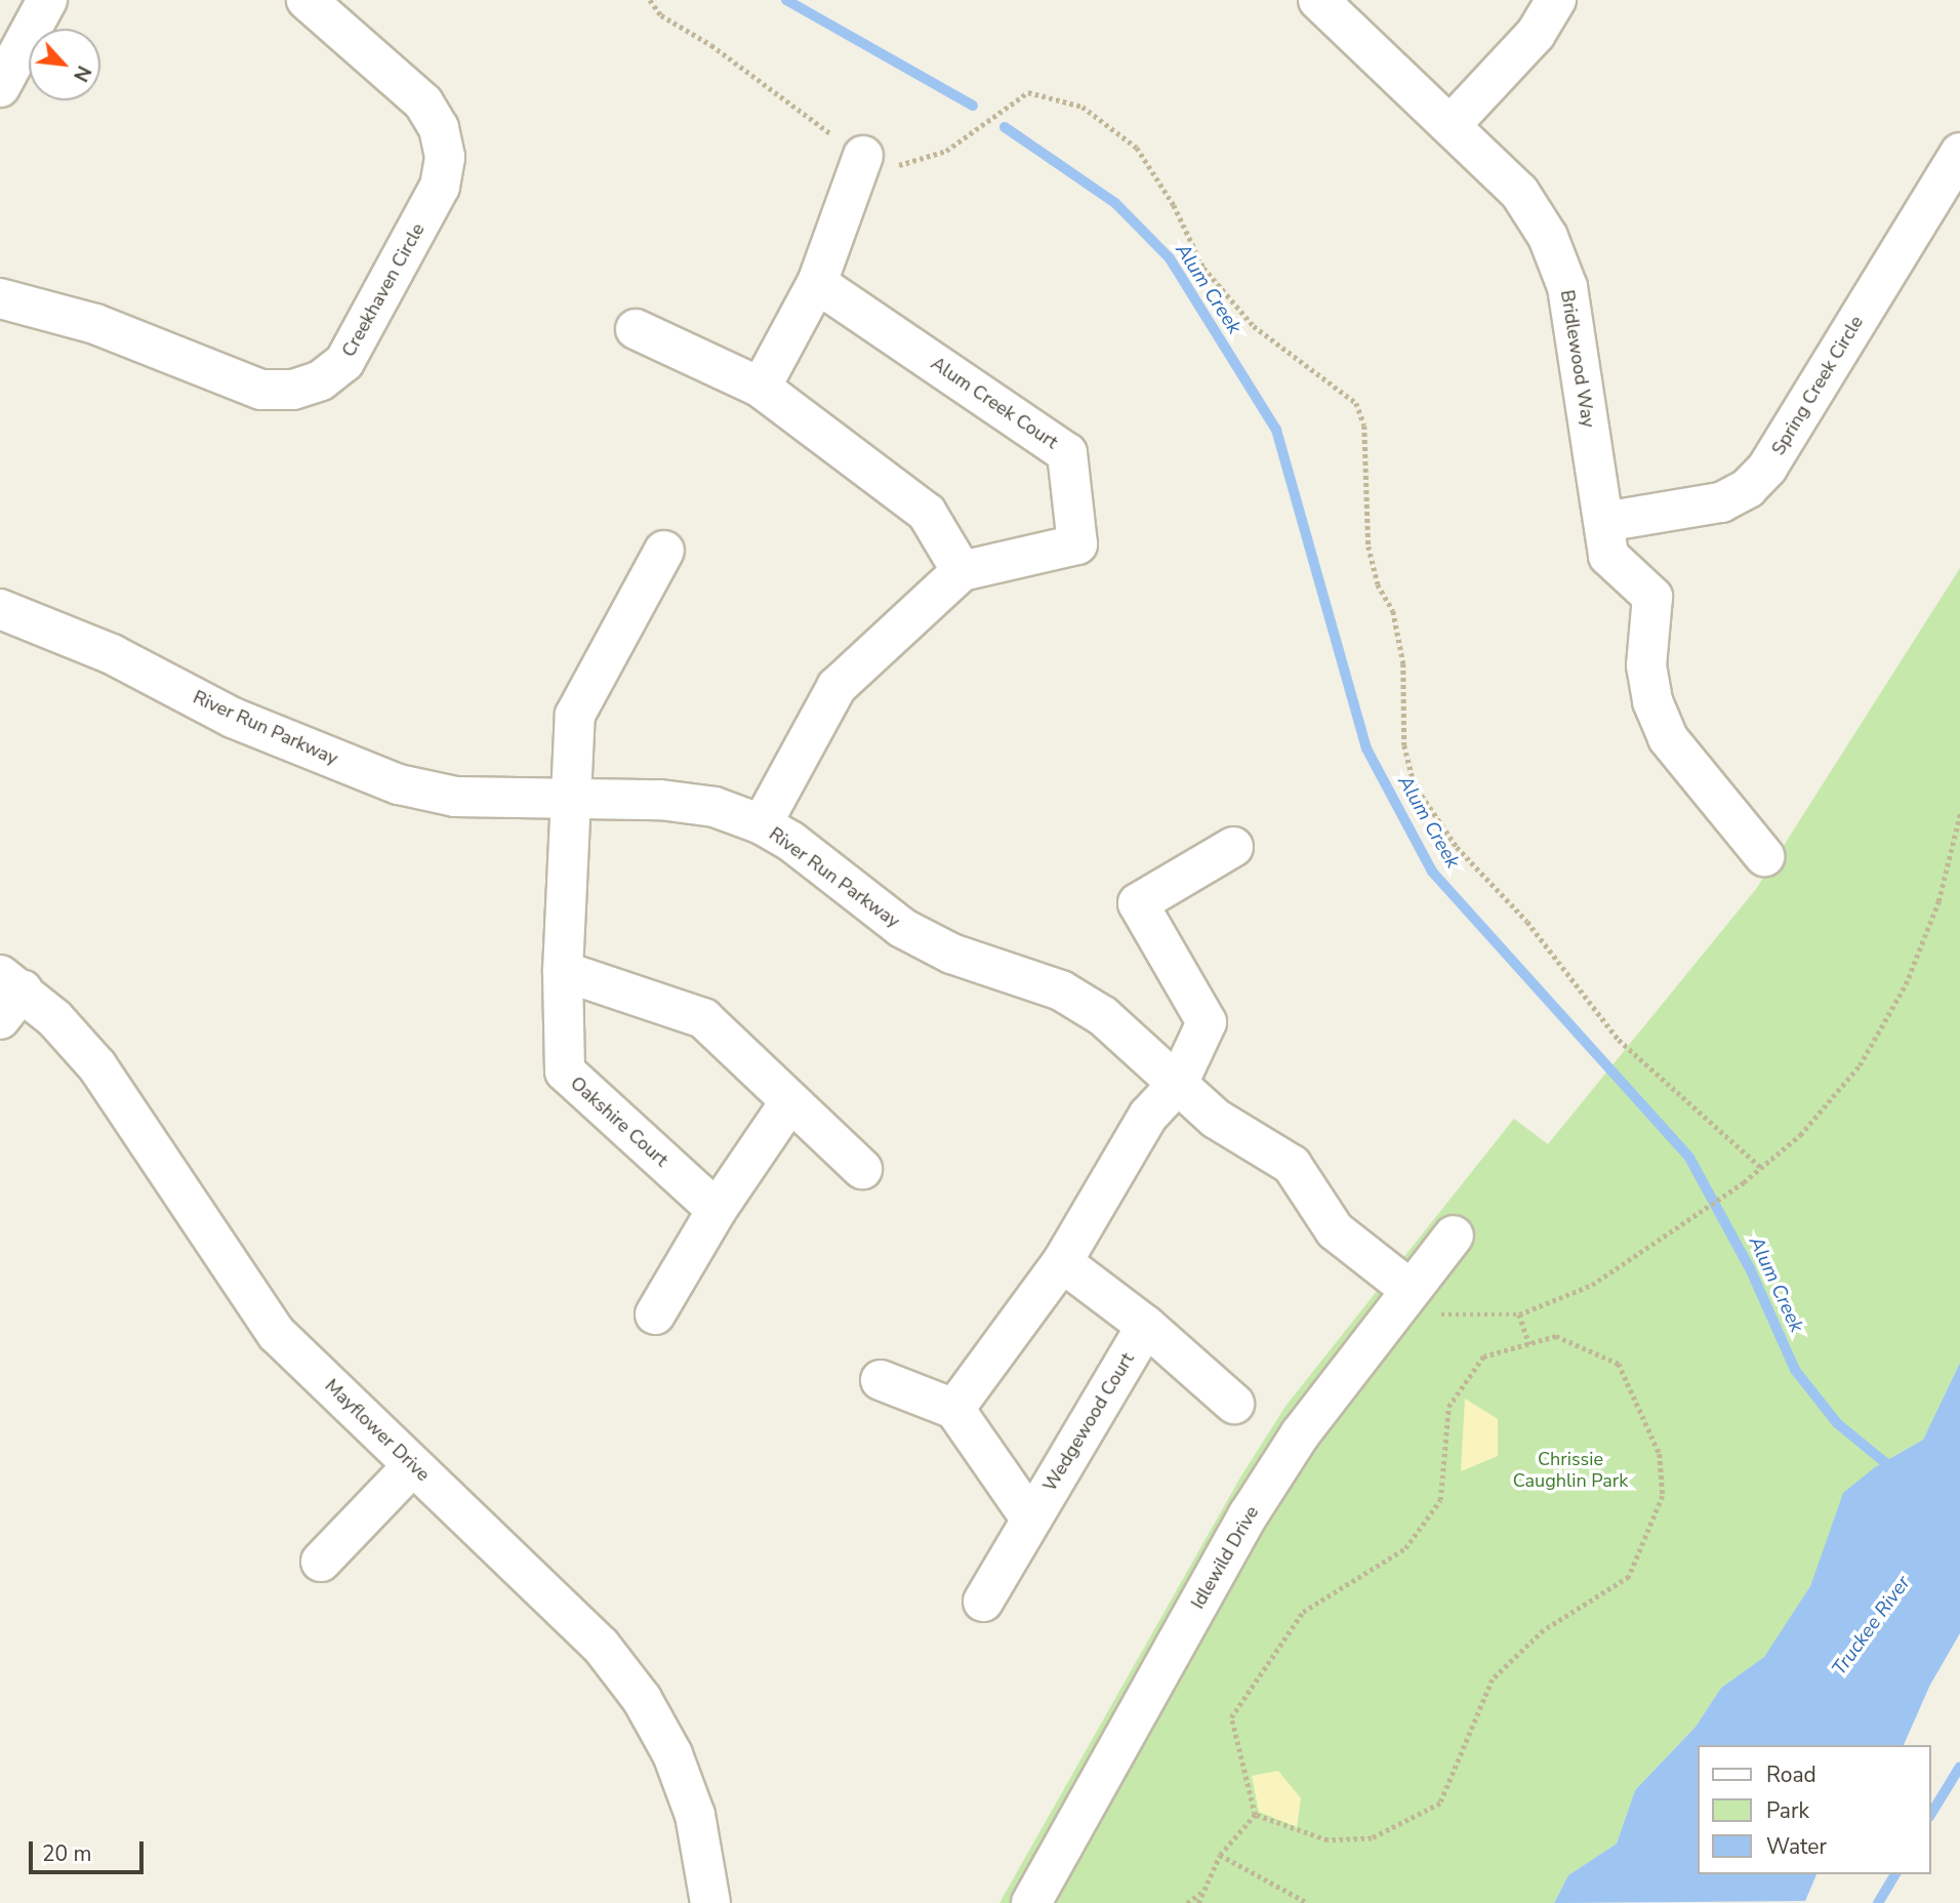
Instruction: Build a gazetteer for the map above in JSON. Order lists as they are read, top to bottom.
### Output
{
  "streets": {
    "street": [
      "Creekhaven Circle",
      "Bridlewood Way",
      "Spring Creek Circle",
      "Alum Creek Court",
      "River Run Parkway",
      "Oakshire Court",
      "Wedgewood Court",
      "Mayflower Drive",
      "Idlewild Drive"
    ]
  },
  "crossings": [
    ["Bridlewood Way", "Spring Creek Circle"],
    ["Alum Creek Court", "River Run Parkway"],
    ["River Run Parkway", "Oakshire Court"],
    ["River Run Parkway", "Idlewild Drive"]
  ],
  "water": ["Alum Creek", "Truckee River"],
  "parks": ["Chrissie Caughlin Park"],
  "legend": ["Road", "Park", "Water"],
  "scale_bar": "20 m",
  "north": "bottom right"
}
